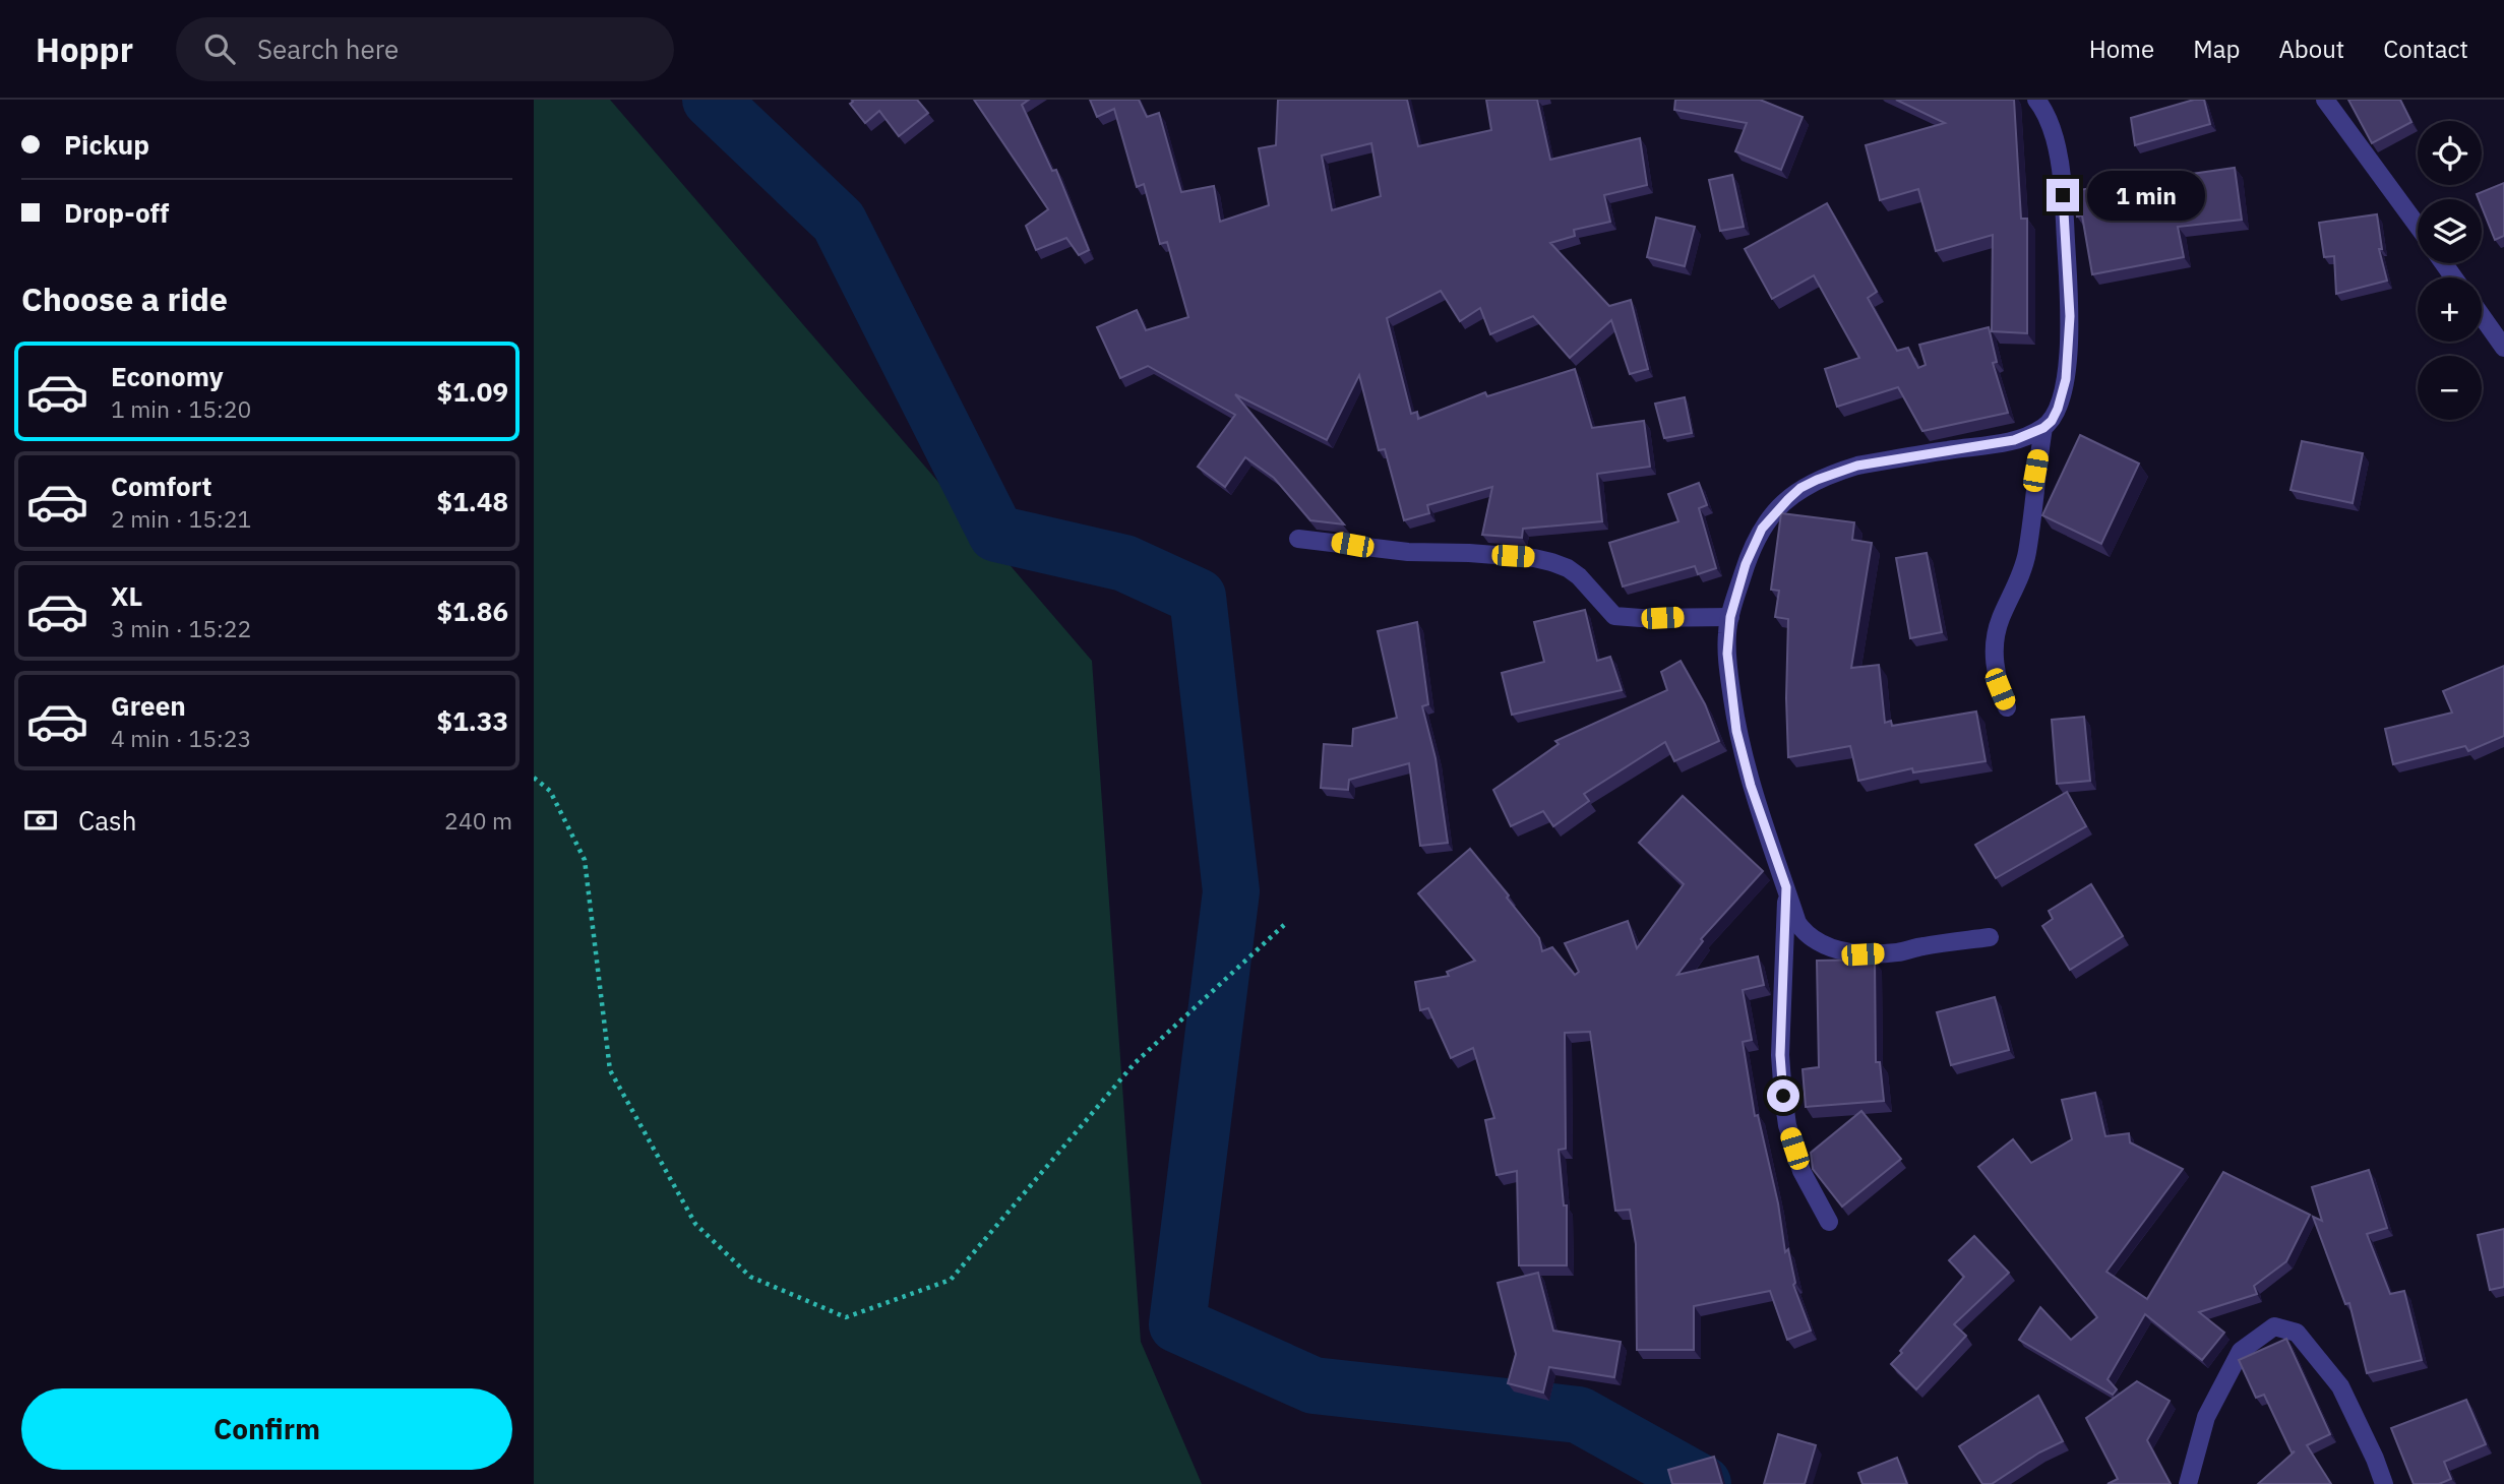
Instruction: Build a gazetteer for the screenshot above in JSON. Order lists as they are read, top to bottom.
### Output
{
  "page": {
    "header": "Hoppr",
    "search": "Search here",
    "nav": [
      "Home",
      "Map",
      "About",
      "Contact"
    ],
    "banner": ["Pickup", "Drop-off"],
    "map_buttons": ["+", "−"],
    "bubble": "1 min",
    "heading": "Choose a ride",
    "list": [
      {
        "name": "Economy",
        "note": "1 min · 15:20",
        "value": "$1.09"
      },
      {
        "name": "Comfort",
        "note": "2 min · 15:21",
        "value": "$1.48"
      },
      {
        "name": "XL",
        "note": "3 min · 15:22",
        "value": "$1.86"
      },
      {
        "name": "Green",
        "note": "4 min · 15:23",
        "value": "$1.33"
      }
    ],
    "pay": ["Cash", "240 m"],
    "buttons": "Confirm"
  }
}
